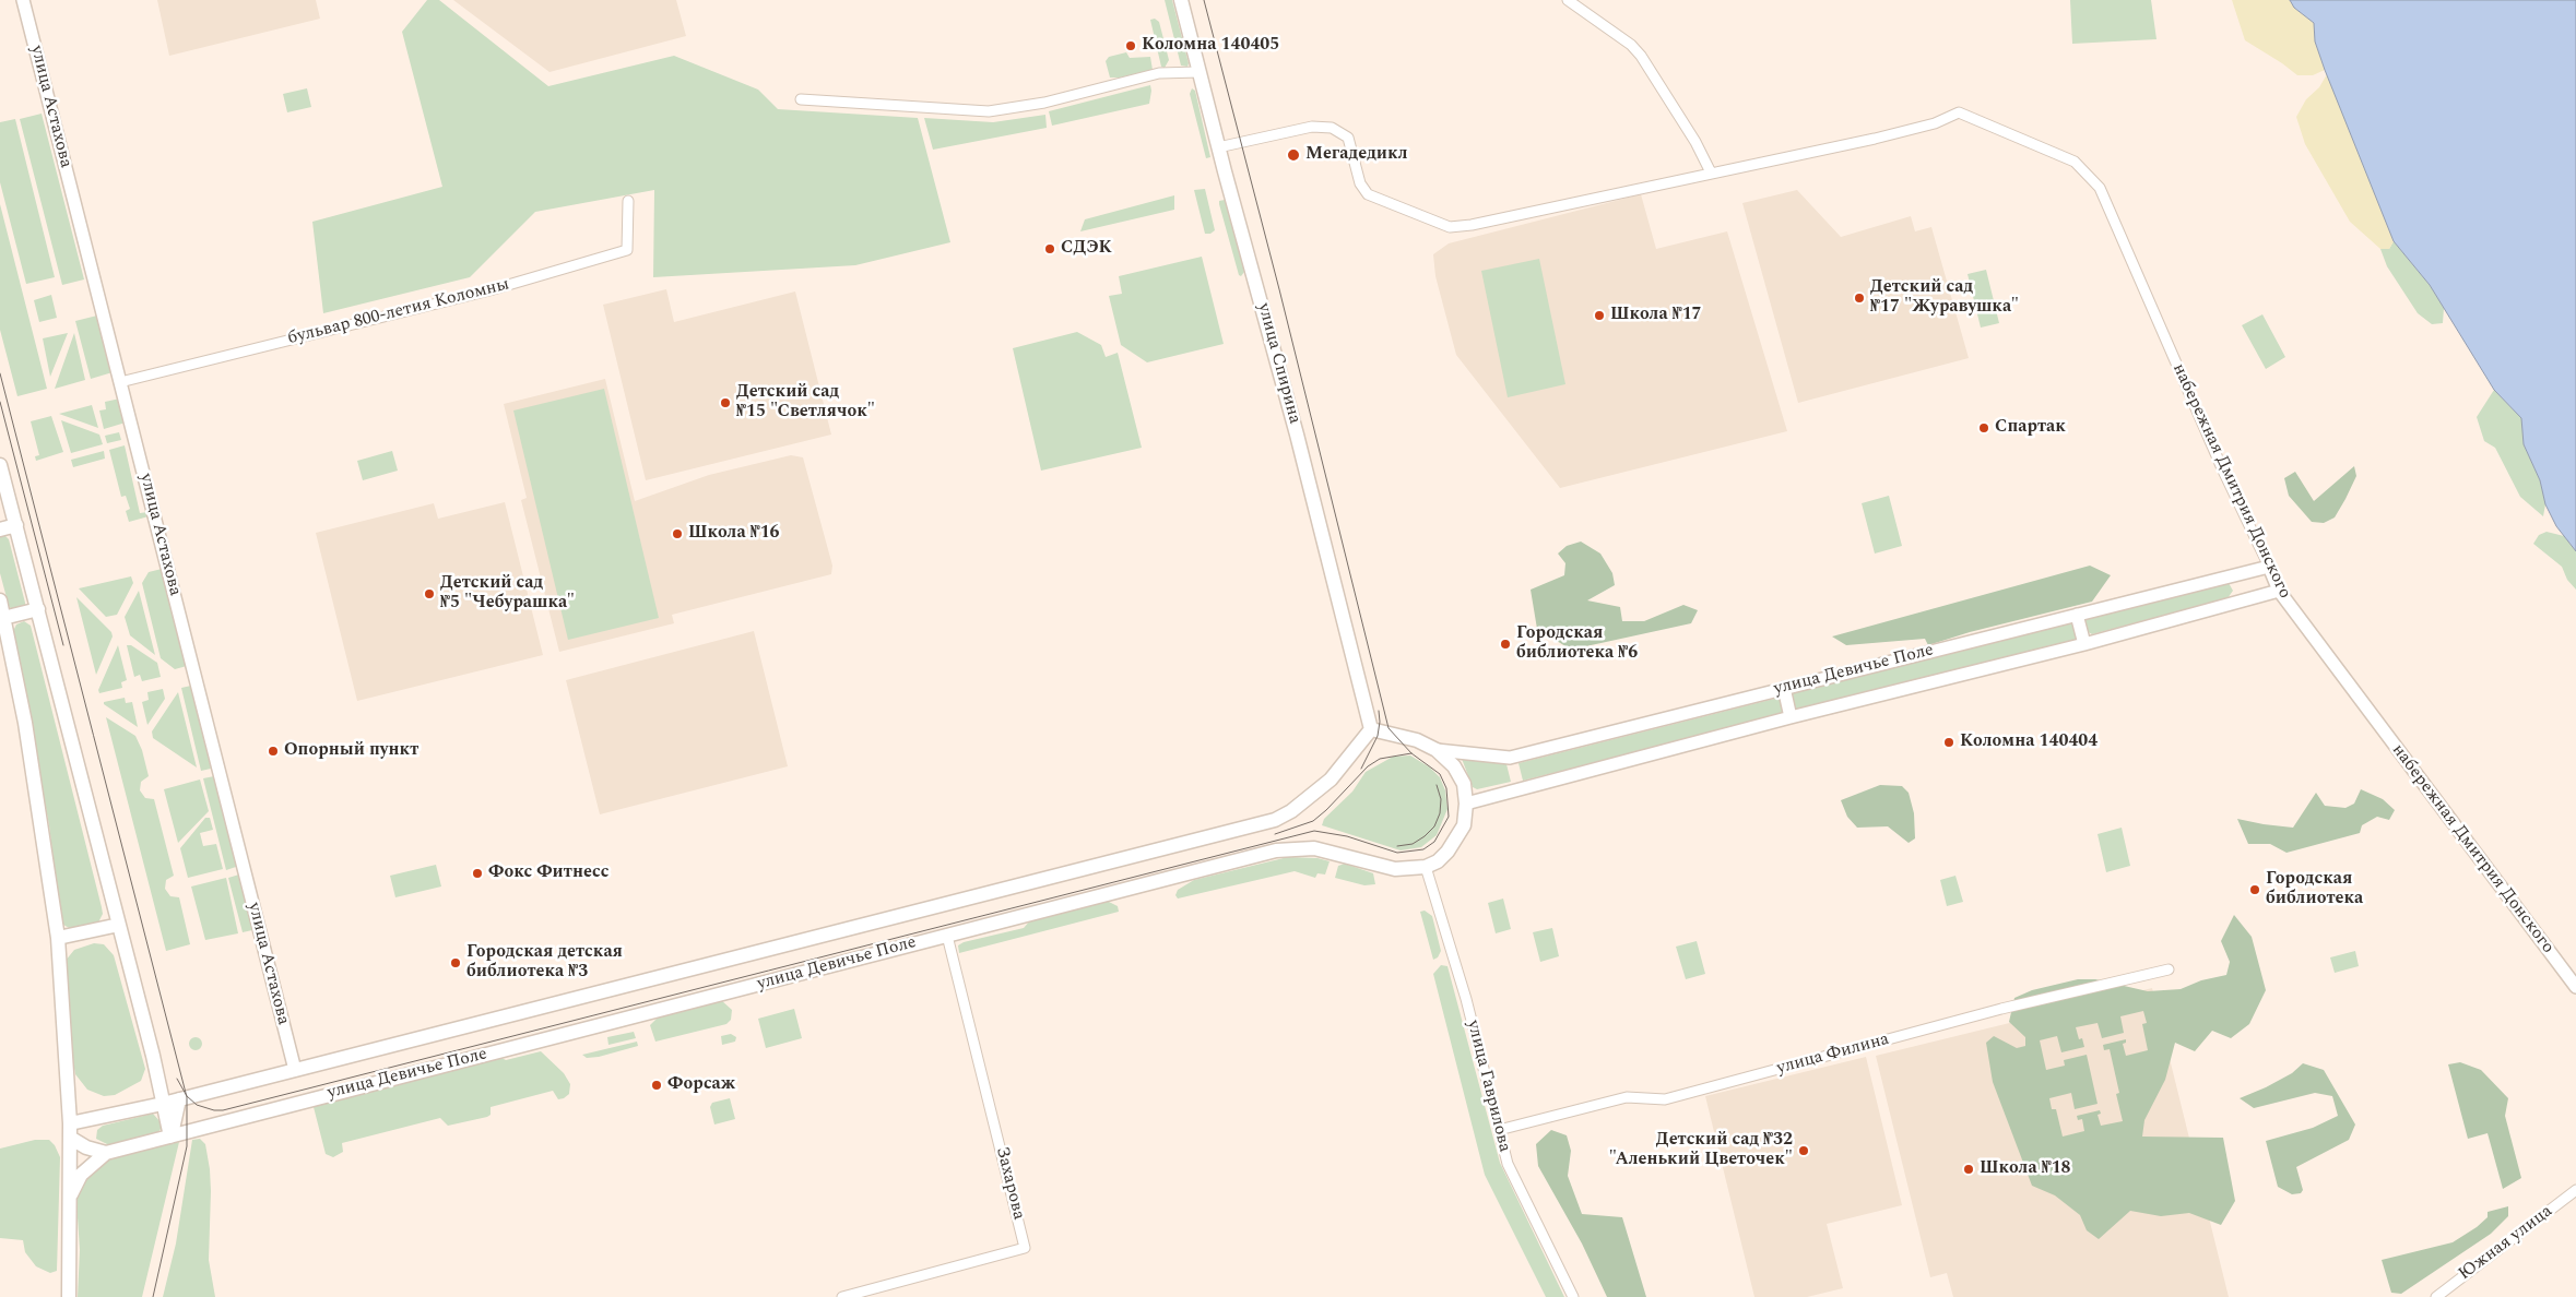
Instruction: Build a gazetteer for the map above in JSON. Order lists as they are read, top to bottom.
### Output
{
  "streets": {
    "main road": ["улица Спирина", "улица Девичье Поле"],
    "street": [
      "улица Астахова",
      "бульвар 800-летия Коломны",
      "набережная Дмитрия Донского",
      "улица Филина",
      "улица Гаврилова",
      "Захарова",
      "Южная улица"
    ]
  },
  "crossings": [
    ["улица Астахова", "бульвар 800-летия Коломны"],
    ["улица Астахова", "улица Девичье Поле"],
    ["улица Спирина", "улица Девичье Поле"],
    ["набережная Дмитрия Донского", "улица Девичье Поле"],
    ["улица Девичье Поле", "улица Гаврилова"],
    ["улица Девичье Поле", "Захарова"],
    ["улица Филина", "улица Гаврилова"]
  ],
  "places": [
    "Коломна 140405",
    "Мегадедикл",
    "СДЭК",
    "Детский сад №17 \"Журавушка\"",
    "Школа №17",
    "Детский сад №15 \"Светлячок\"",
    "Спартак",
    "Школа №16",
    "Детский сад №5 \"Чебурашка\"",
    "Городская библиотека №6",
    "Коломна 140404",
    "Опорный пункт",
    "Фокс Фитнесс",
    "Городская библиотека",
    "Городская детская библиотека №3",
    "Форсаж",
    "Детский сад №32 \"Аленький Цветочек\"",
    "Школа №18"
  ]
}
